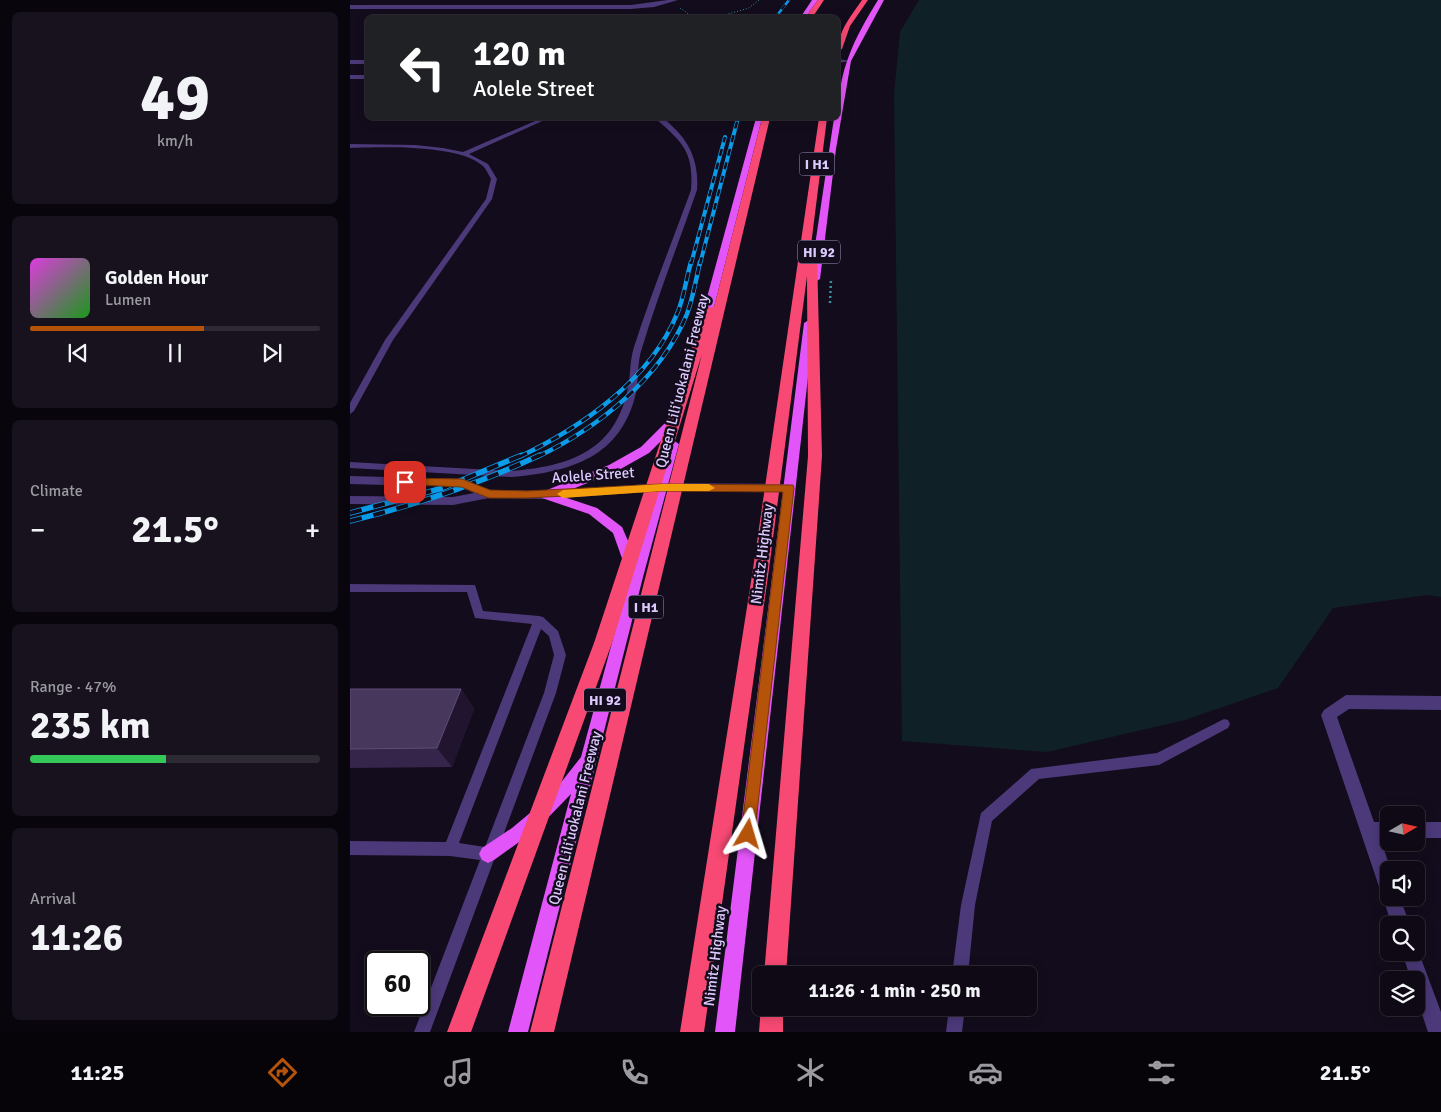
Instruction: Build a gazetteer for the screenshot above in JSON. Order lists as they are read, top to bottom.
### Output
{
  "streets": {
    "highway": ["I H1", "Queen Liliʻuokalani Freeway"],
    "main road": ["HI 92", "Nimitz Highway"],
    "street": ["Aolele Street"]
  },
  "crossings": [
    ["HI 92", "Aolele Street"],
    ["Aolele Street", "Nimitz Highway"]
  ],
  "north": "right",
  "page": {
    "tile": [
      ["49", "km/h"],
      "Climate",
      ["Range · 47%", "235 km"],
      ["Arrival", "11:26"]
    ],
    "turn": ["120 m", "Aolele Street"],
    "song": ["Golden Hour", "Lumen"],
    "heat": ["−", "21.5°", "+"],
    "limit": "60",
    "trip": "11:26 · 1 min · 250 m",
    "tabs": ["11:25", "21.5°"]
  }
}
